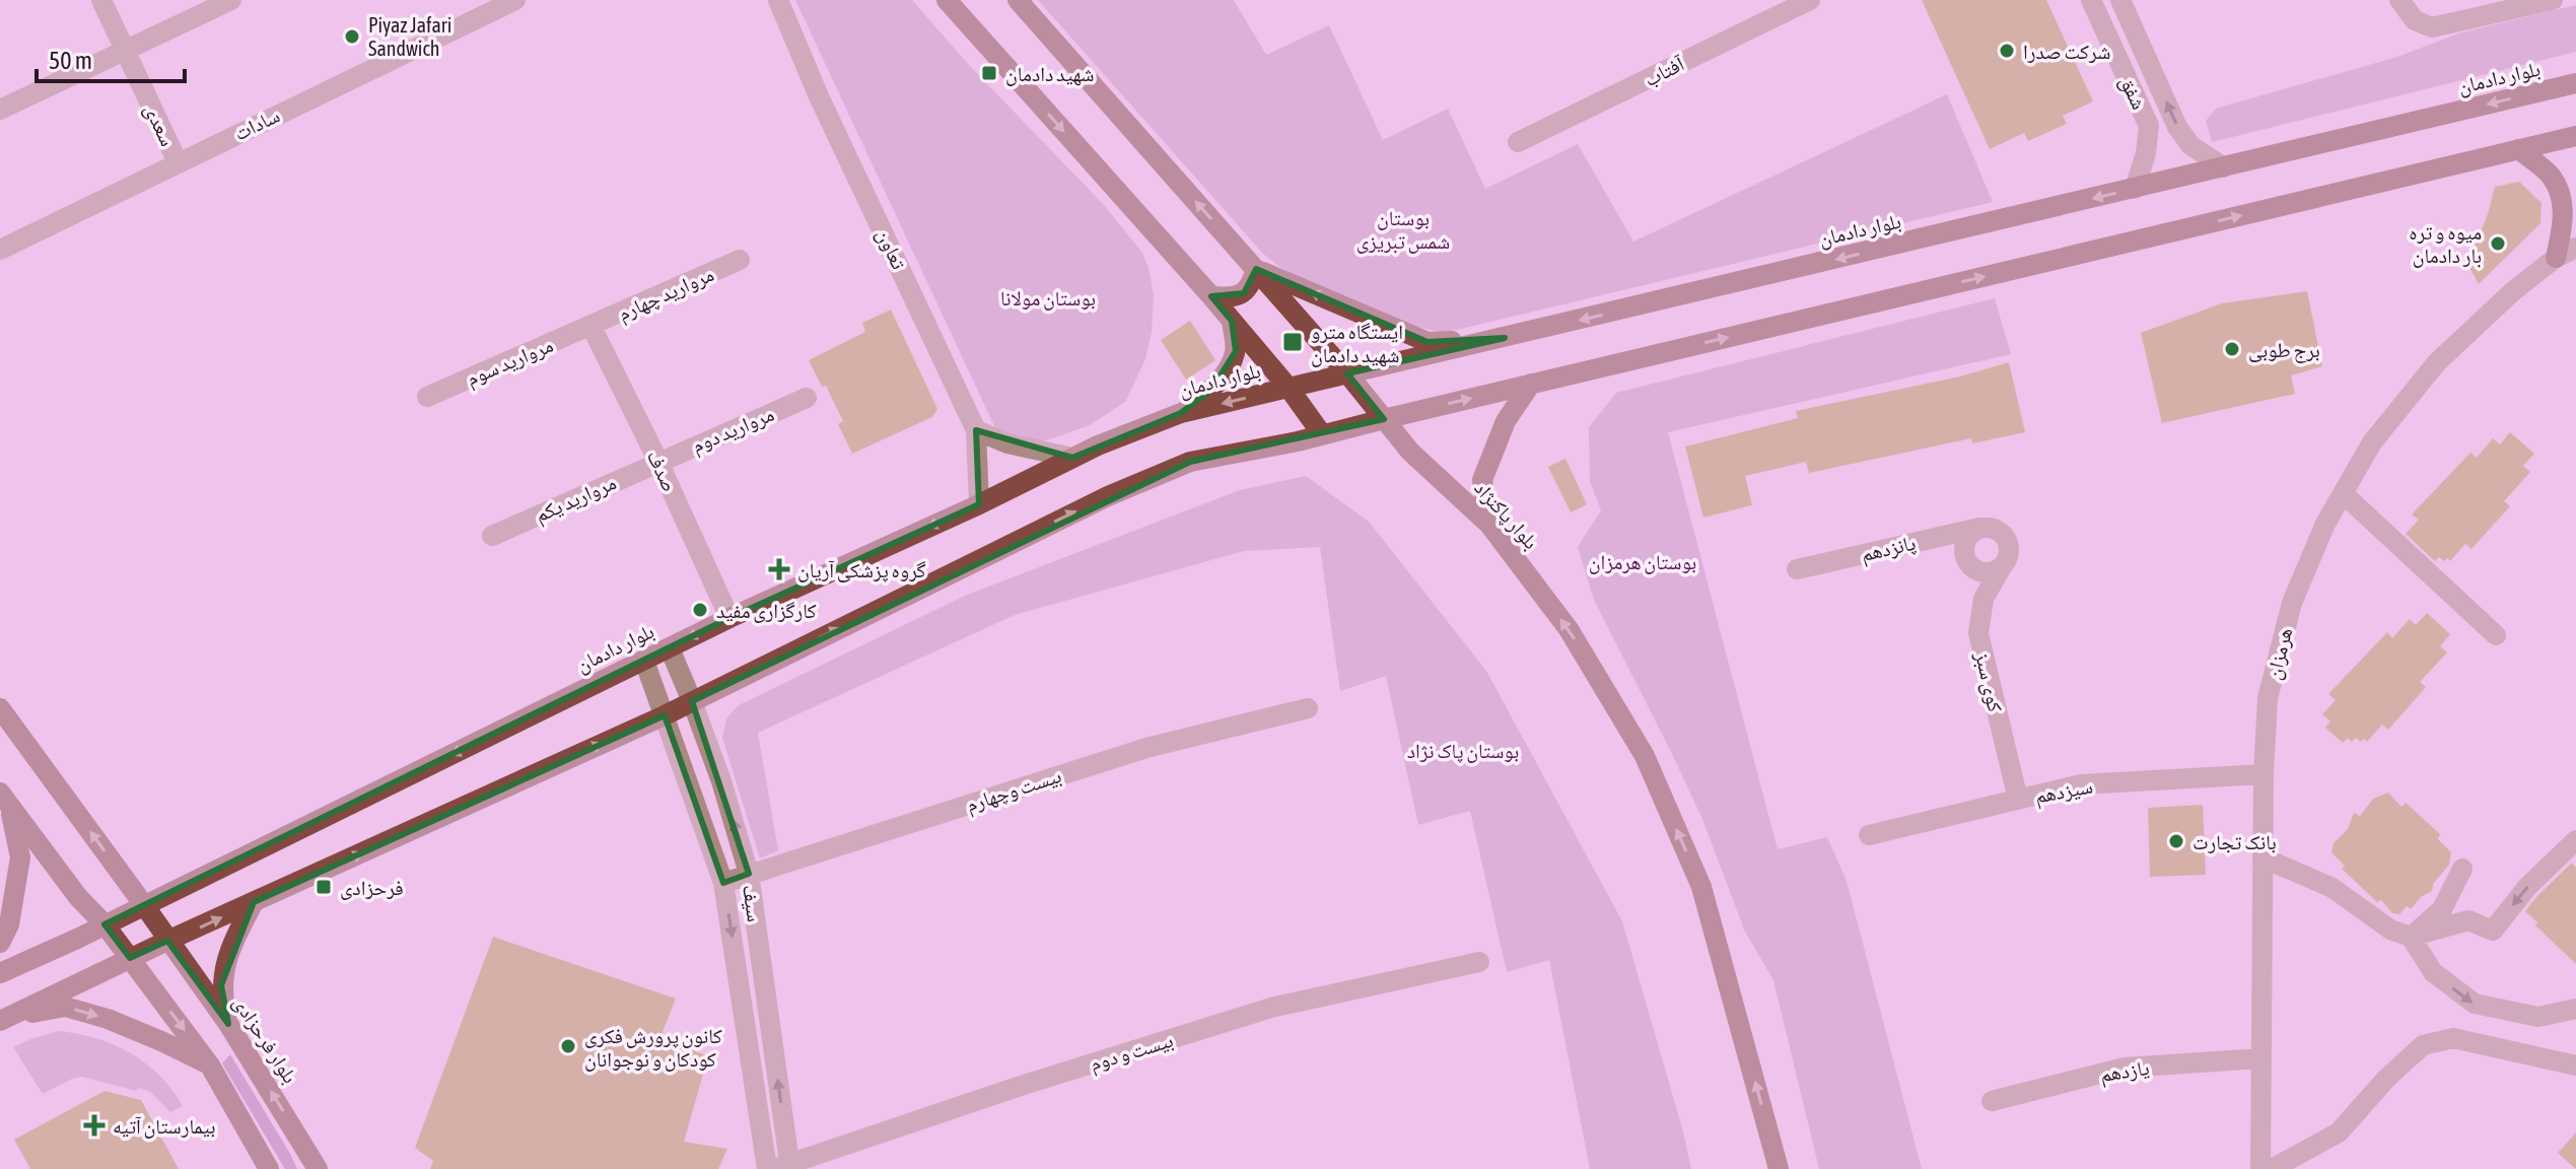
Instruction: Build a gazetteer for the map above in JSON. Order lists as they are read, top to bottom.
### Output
{
  "streets": {
    "main road": ["بلوار دادمان", "بلوار پاکنژاد", "بلوار فرحزادی"],
    "street": [
      "آفتاب",
      "شفق",
      "سادات",
      "سعدی",
      "تعاون",
      "مروارید چهارم",
      "مروارید سوم",
      "مروارید دوم",
      "صدف",
      "مروارید یکم",
      "پانزدهم",
      "هرمزان",
      "کوی سبز",
      "بیست وچهارم",
      "سیزدهم",
      "سیف",
      "بیست و دوم",
      "یازدهم"
    ]
  },
  "crossings": [
    ["بلوار دادمان", "شفق"],
    ["بلوار دادمان", "تعاون"],
    ["بلوار دادمان", "صدف"],
    ["بلوار دادمان", "بلوار پاکنژاد"],
    ["بلوار دادمان", "سیف"],
    ["بلوار دادمان", "بلوار فرحزادی"],
    ["سادات", "سعدی"],
    ["مروارید چهارم", "مروارید سوم"],
    ["مروارید چهارم", "صدف"],
    ["مروارید سوم", "صدف"],
    ["مروارید دوم", "صدف"],
    ["مروارید دوم", "مروارید یکم"],
    ["صدف", "مروارید یکم"],
    ["پانزدهم", "کوی سبز"],
    ["هرمزان", "سیزدهم"],
    ["هرمزان", "یازدهم"],
    ["کوی سبز", "سیزدهم"],
    ["بیست وچهارم", "سیف"],
    ["سیف", "بیست و دوم"]
  ],
  "parks": [
    "بوستان شمس تبریزی",
    "بوستان مولانا",
    "بوستان هرمزان",
    "بوستان پاک نژاد"
  ],
  "places": {
    "other": [
      "Piyaz Jafari Sandwich",
      "شرکت صدرا",
      "میوه و تره بار دادمان",
      "برج طوبی",
      "کارگزاری مفید",
      "بانک تجارت",
      "کانون پرورش فکری کودکان و نوجوانان"
    ],
    "transit": ["شهید دادمان", "ایستگاه مترو شهید دادمان", "فرحزادی"],
    "health": ["گروه پزشکی آریان", "بیمارستان آتیه"]
  },
  "scale_bar": "50 m"
}
